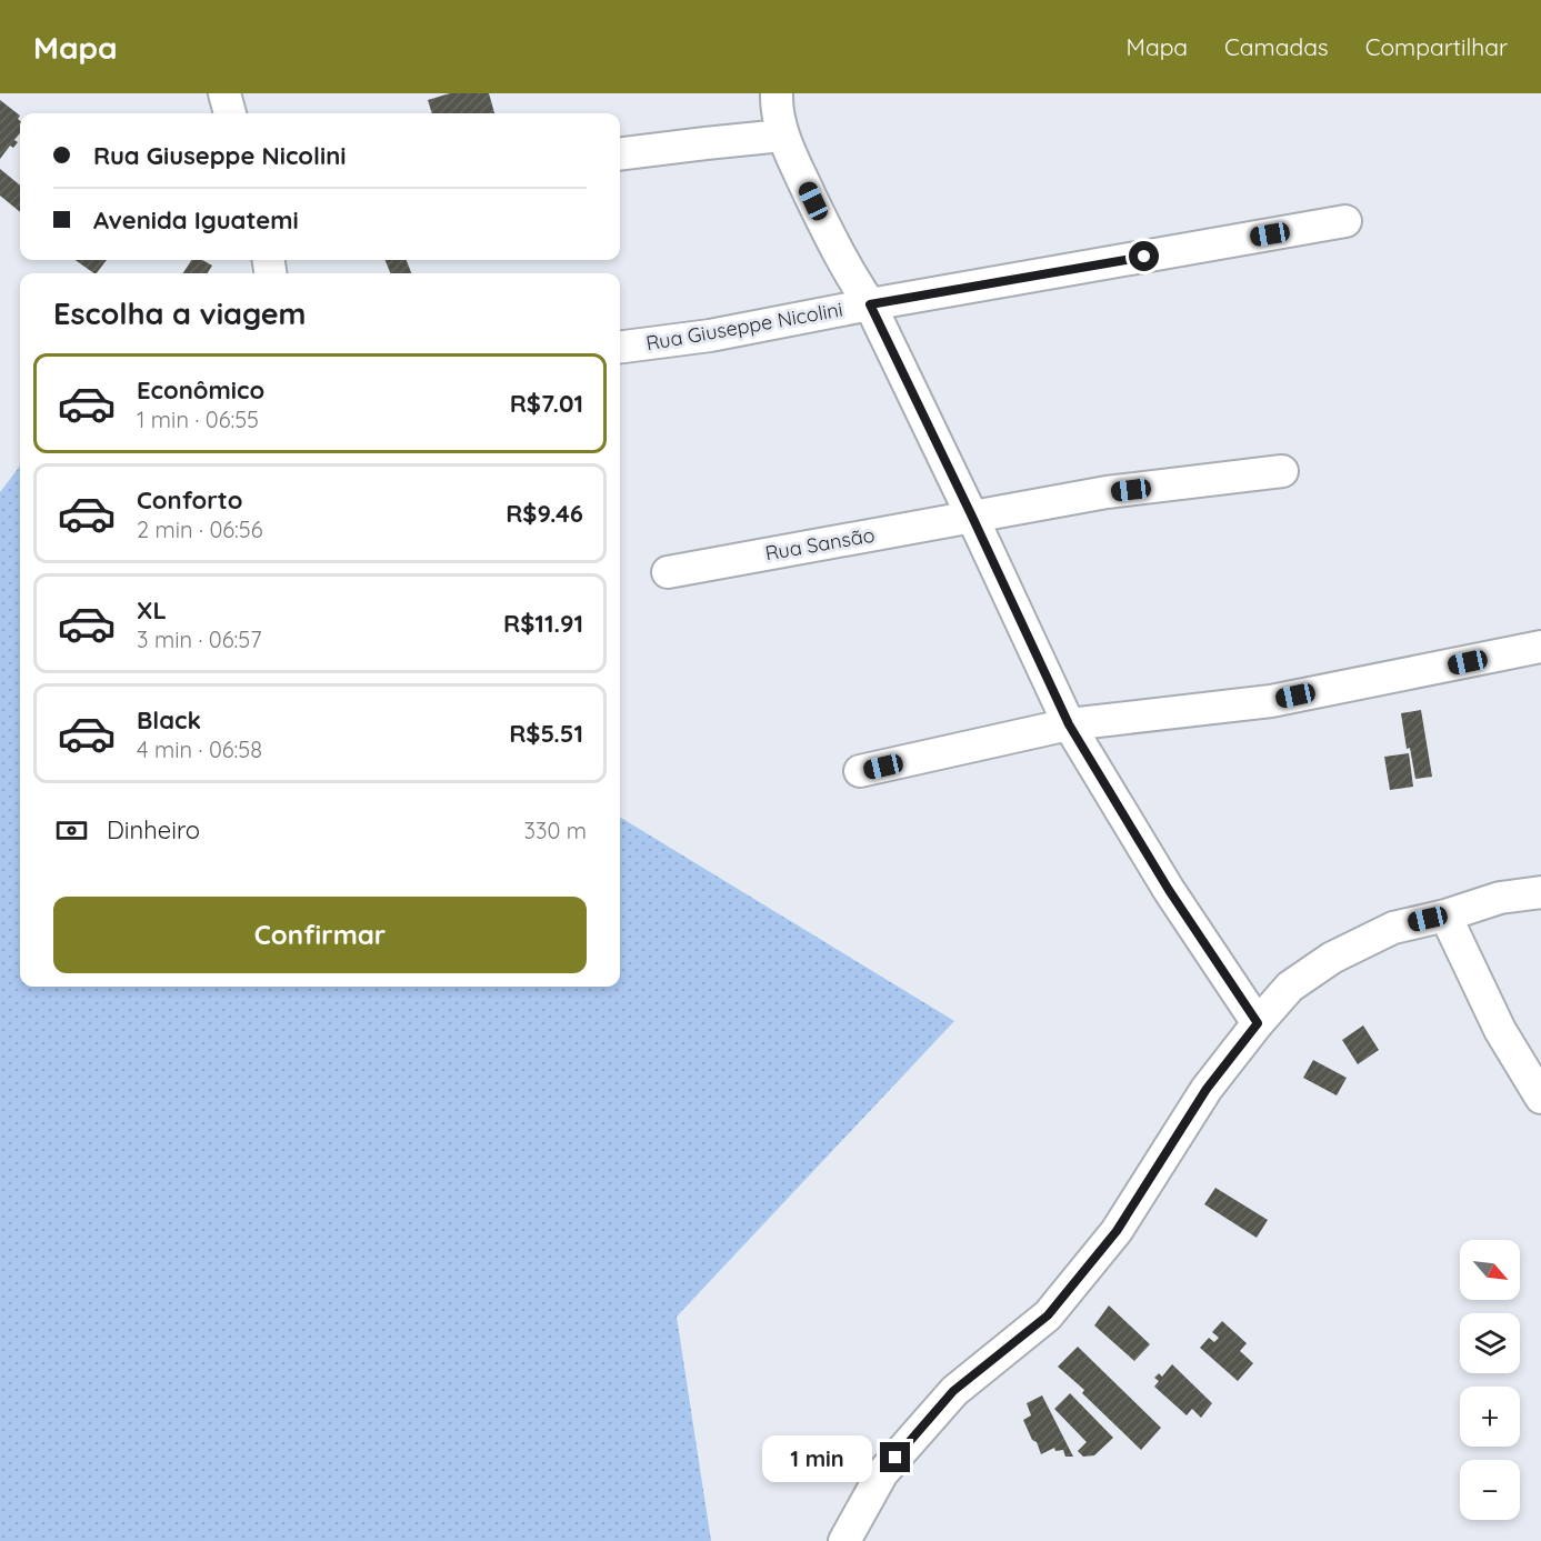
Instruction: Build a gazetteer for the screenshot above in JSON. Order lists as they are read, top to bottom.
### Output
{
  "streets": {
    "street": ["Rua Giuseppe Nicolini", "Rua Sansão"]
  },
  "north": "bottom right",
  "page": {
    "header": "Mapa",
    "nav": ["Mapa", "Camadas", "Compartilhar"],
    "banner": ["Rua Giuseppe Nicolini", "Avenida Iguatemi"],
    "heading": "Escolha a viagem",
    "list": [
      {
        "name": "Econômico",
        "note": "1 min · 06:55",
        "value": "R$7.01"
      },
      {
        "name": "Conforto",
        "note": "2 min · 06:56",
        "value": "R$9.46"
      },
      {
        "name": "XL",
        "note": "3 min · 06:57",
        "value": "R$11.91"
      },
      {
        "name": "Black",
        "note": "4 min · 06:58",
        "value": "R$5.51"
      }
    ],
    "pay": ["Dinheiro", "330 m"],
    "buttons": "Confirmar",
    "map_buttons": ["+", "−"],
    "bubble": "1 min"
  }
}
